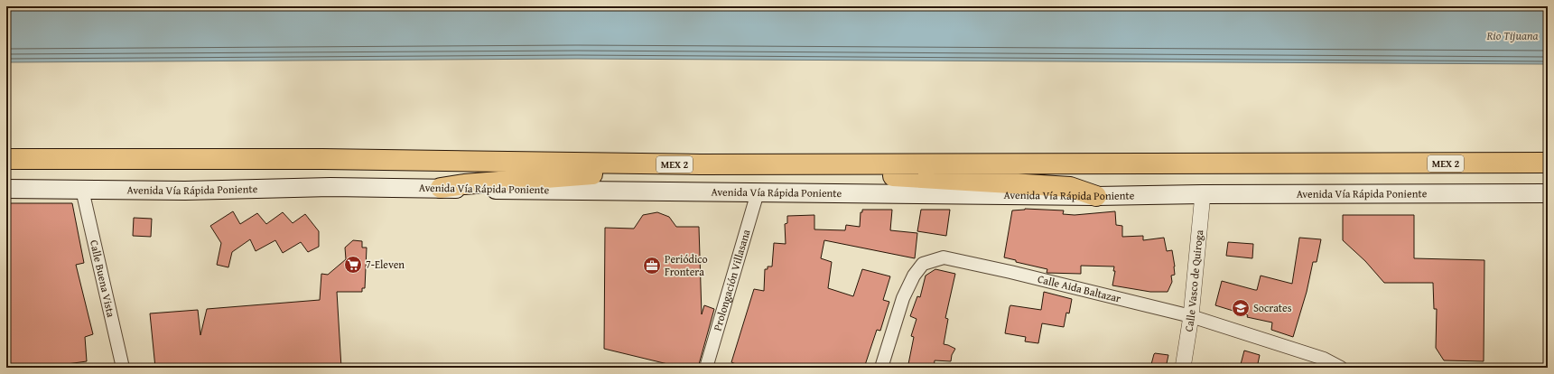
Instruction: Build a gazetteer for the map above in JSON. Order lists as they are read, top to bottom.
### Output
{
  "streets": {
    "highway": ["MEX 2"],
    "main road": ["Avenida Vía Rápida Poniente"],
    "street": [
      "Calle Buena Vista",
      "Prolongación Villasana",
      "Calle Vasco de Quiroga",
      "Calle Aida Baltazar"
    ]
  },
  "crossings": [
    ["Avenida Vía Rápida Poniente", "Calle Buena Vista"],
    ["Avenida Vía Rápida Poniente", "Prolongación Villasana"],
    ["Avenida Vía Rápida Poniente", "Calle Vasco de Quiroga"],
    ["Calle Vasco de Quiroga", "Calle Aida Baltazar"]
  ],
  "water": ["Rio Tijuana"],
  "places": {
    "supermarket": ["7-Eleven"],
    "office": ["Periódico Frontera"],
    "school or university": ["Socrates"]
  }
}
